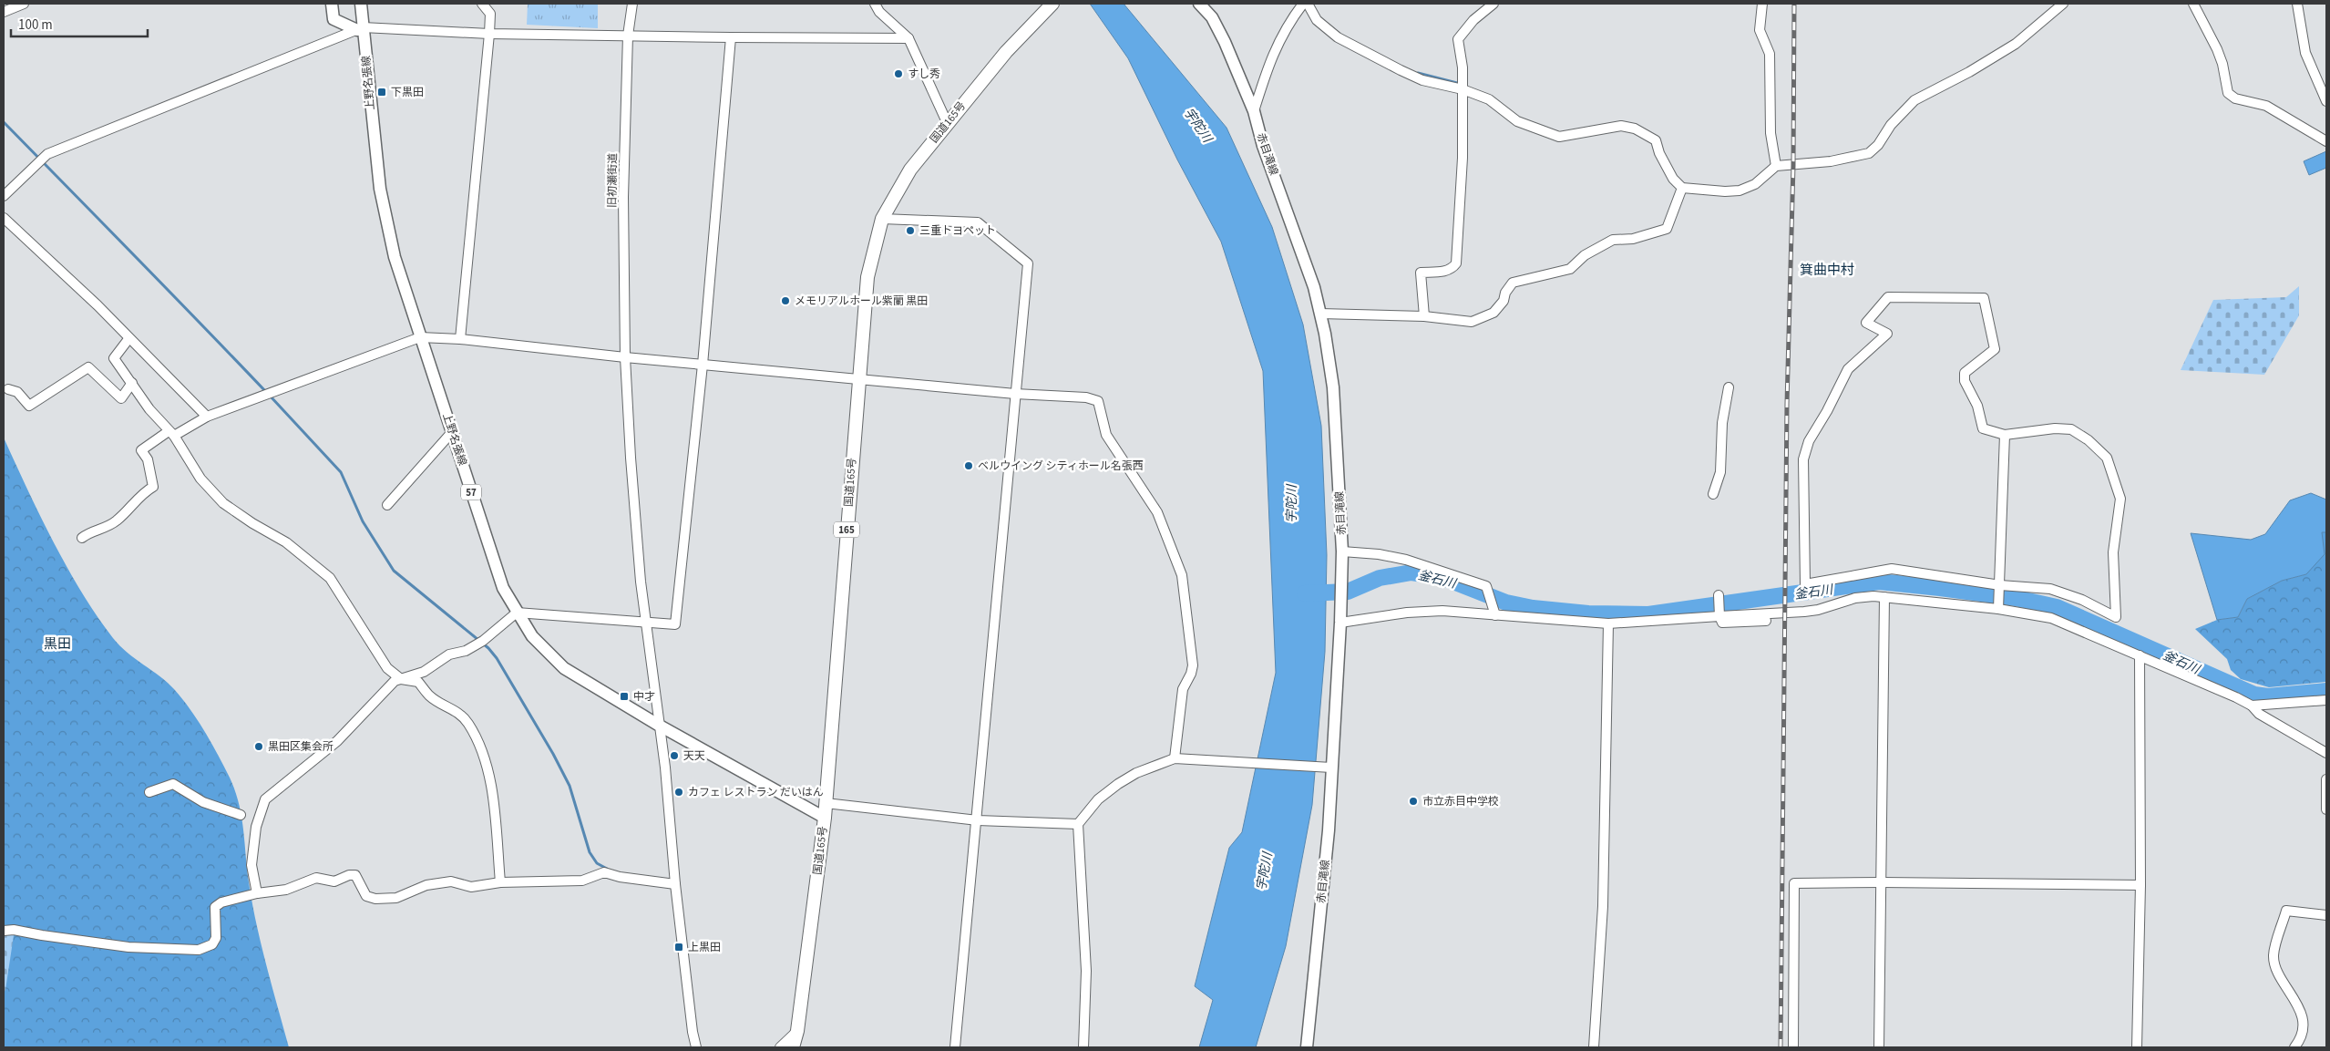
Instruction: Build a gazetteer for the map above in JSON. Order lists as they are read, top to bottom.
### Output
{
  "streets": {
    "highway": ["国道165号", "165"],
    "main road": ["上野名張線", "赤目滝線", "57"],
    "street": ["旧初瀬街道"]
  },
  "crossings": [
    ["上野名張線", "国道165号"],
    ["上野名張線", "旧初瀬街道"]
  ],
  "districts": ["箕曲中村", "黒田"],
  "water": ["宇陀川", "釜石川"],
  "places": {
    "other": [
      "すし秀",
      "三重トヨペット",
      "メモリアルホール紫蘭 黒田",
      "ベルウイング シティホール名張西",
      "黒田区集会所",
      "天天",
      "カフェ レストラン だいはん",
      "市立赤目中学校"
    ],
    "transit": ["下黒田", "中才", "上黒田"]
  },
  "scale_bar": "100 m"
}
